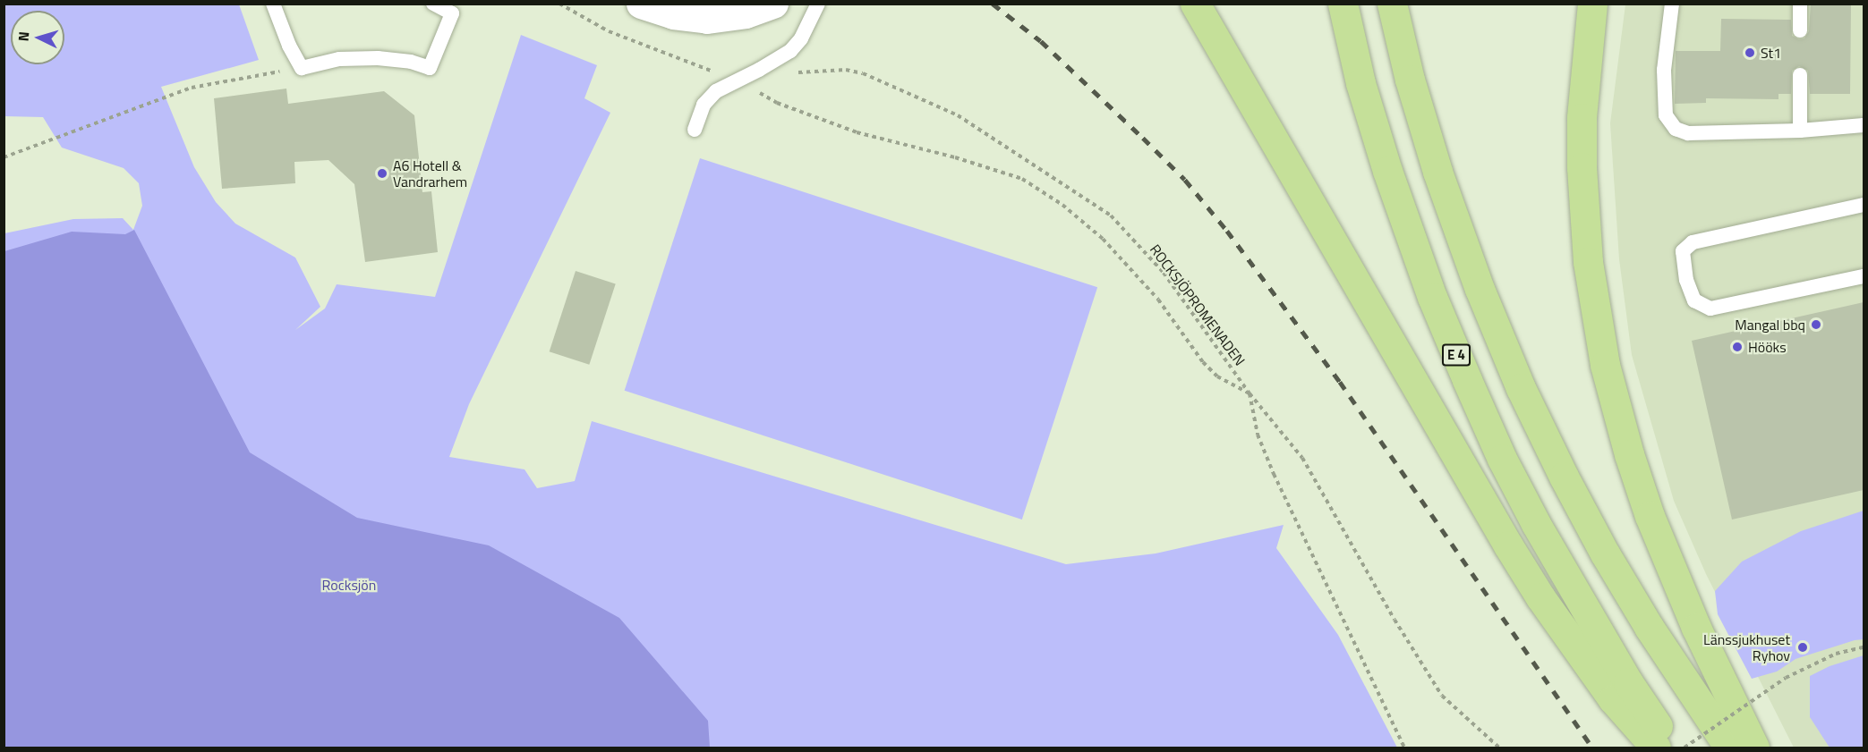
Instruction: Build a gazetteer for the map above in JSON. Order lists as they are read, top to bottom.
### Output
{
  "streets": {
    "highway": ["E 4"],
    "path": ["ROCKSJÖPROMENADEN"]
  },
  "parks": ["Rocksjön"],
  "places": [
    "St1",
    "A6 Hotell & Vandrarhem",
    "Mangal bbq",
    "Hööks",
    "Länssjukhuset Ryhov"
  ],
  "north": "left"
}
